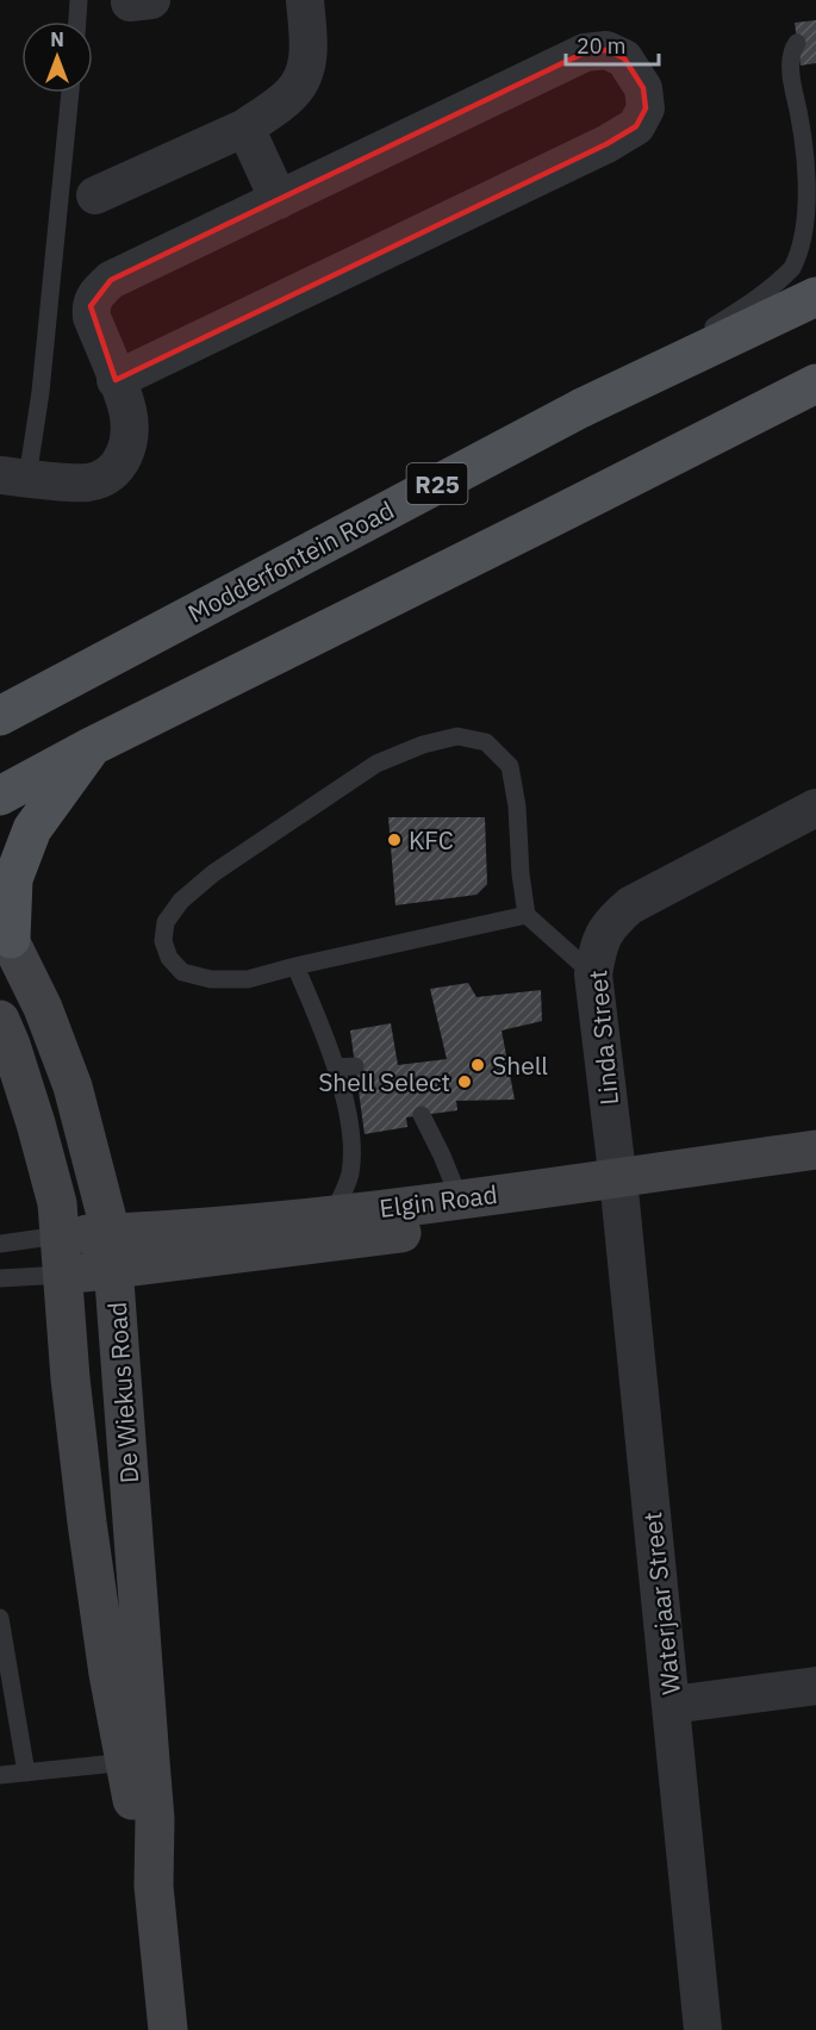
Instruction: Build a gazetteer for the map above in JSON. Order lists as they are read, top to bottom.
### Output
{
  "streets": {
    "main road": ["R25", "Modderfontein Road"],
    "street": [
      "Linda Street",
      "Elgin Road",
      "De Wiekus Road",
      "Waterjaar Street"
    ]
  },
  "crossings": [
    ["Linda Street", "Elgin Road"],
    ["Linda Street", "Waterjaar Street"],
    ["Elgin Road", "De Wiekus Road"],
    ["Elgin Road", "Waterjaar Street"]
  ],
  "places": ["KFC", "Shell", "Shell Select"],
  "scale_bar": "20 m",
  "north": "top"
}
